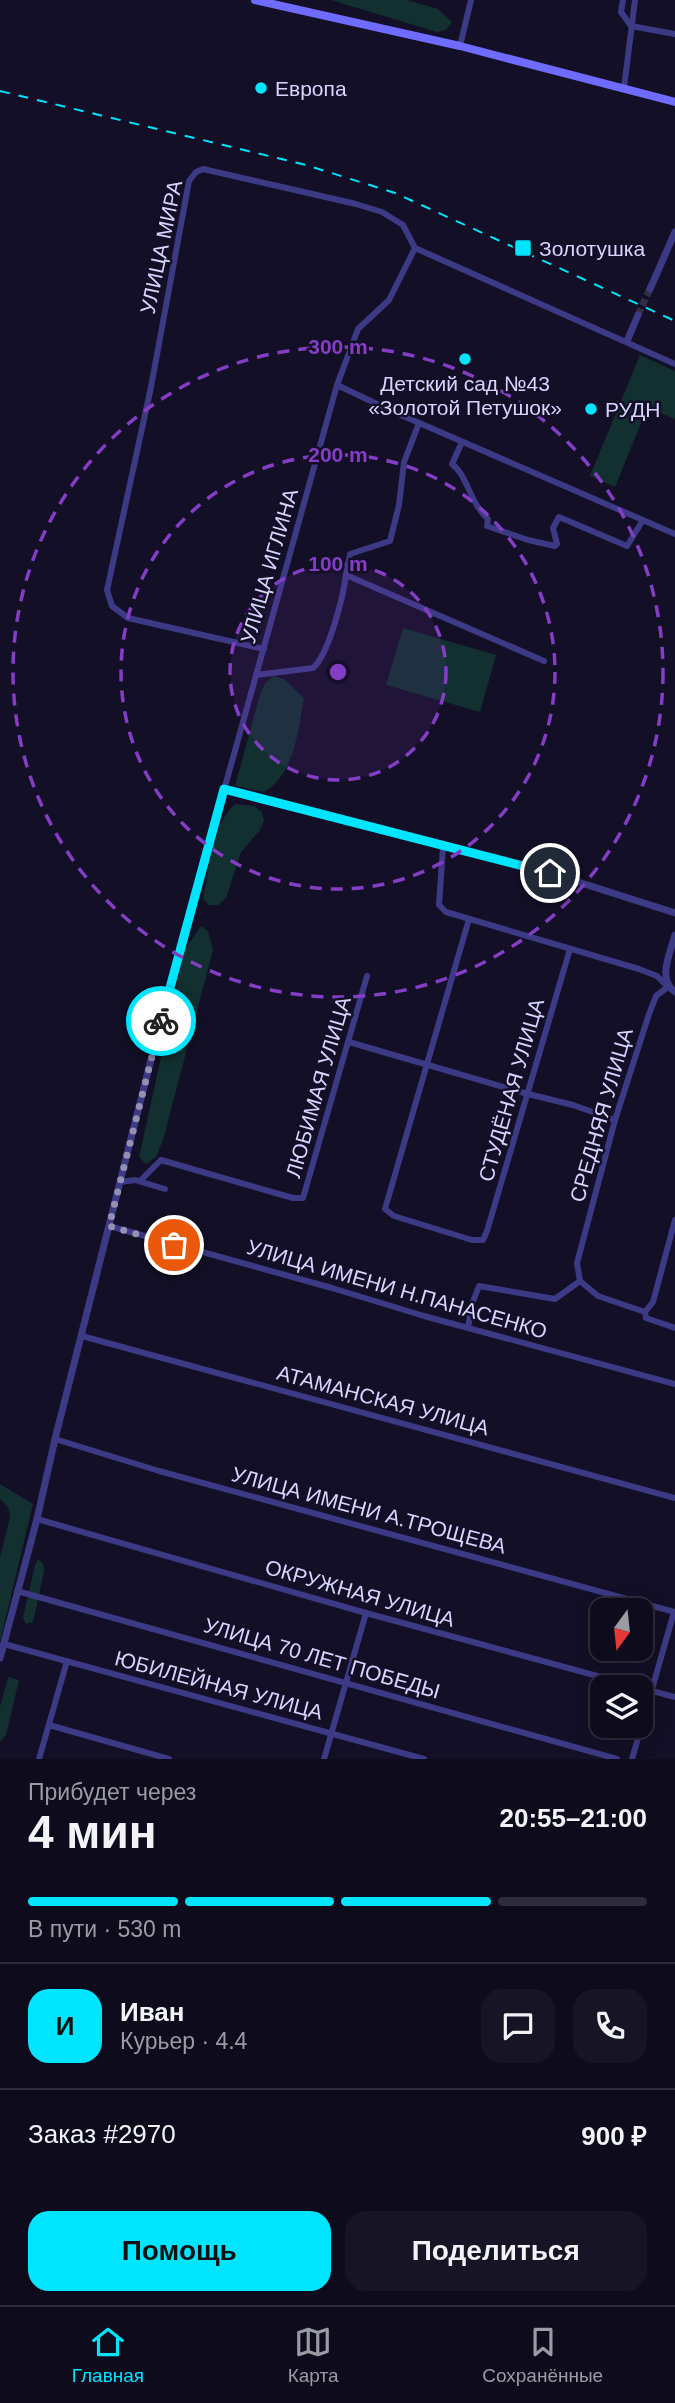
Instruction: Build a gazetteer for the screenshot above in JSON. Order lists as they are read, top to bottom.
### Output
{
  "streets": {
    "street": [
      "УЛИЦА МИРА",
      "УЛИЦА ИГЛИНА",
      "ЛЮБИМАЯ УЛИЦА",
      "СТУДЁНАЯ УЛИЦА",
      "СРЕДНЯЯ УЛИЦА",
      "УЛИЦА ИМЕНИ Н.ПАНАСЕНКО",
      "АТАМАНСКАЯ УЛИЦА",
      "УЛИЦА ИМЕНИ А.ТРОЩЕВА",
      "ОКРУЖНАЯ УЛИЦА",
      "УЛИЦА 70 ЛЕТ ПОБЕДЫ",
      "ЮБИЛЕЙНАЯ УЛИЦА"
    ]
  },
  "crossings": [
    ["УЛИЦА МИРА", "УЛИЦА ИГЛИНА"]
  ],
  "places": {
    "other": ["Европа", "Детский сад №43 «Золотой Петушок»", "РУДН"],
    "transit": ["Золотушка"]
  },
  "north": "bottom",
  "page": {
    "heading": ["4 мин", "Прибудет через", "20:55–21:00"],
    "panel": [
      "Иван",
      "Курьер · 4.4",
      "Заказ #2970",
      "900 ₽"
    ],
    "bar": "В пути · 530 m",
    "round": "И",
    "buttons": ["Помощь", "Поделиться"],
    "tabs": ["Главная", "Карта", "Сохранённые"]
  },
  "rings": ["300 m", "200 m", "100 m"]
}
